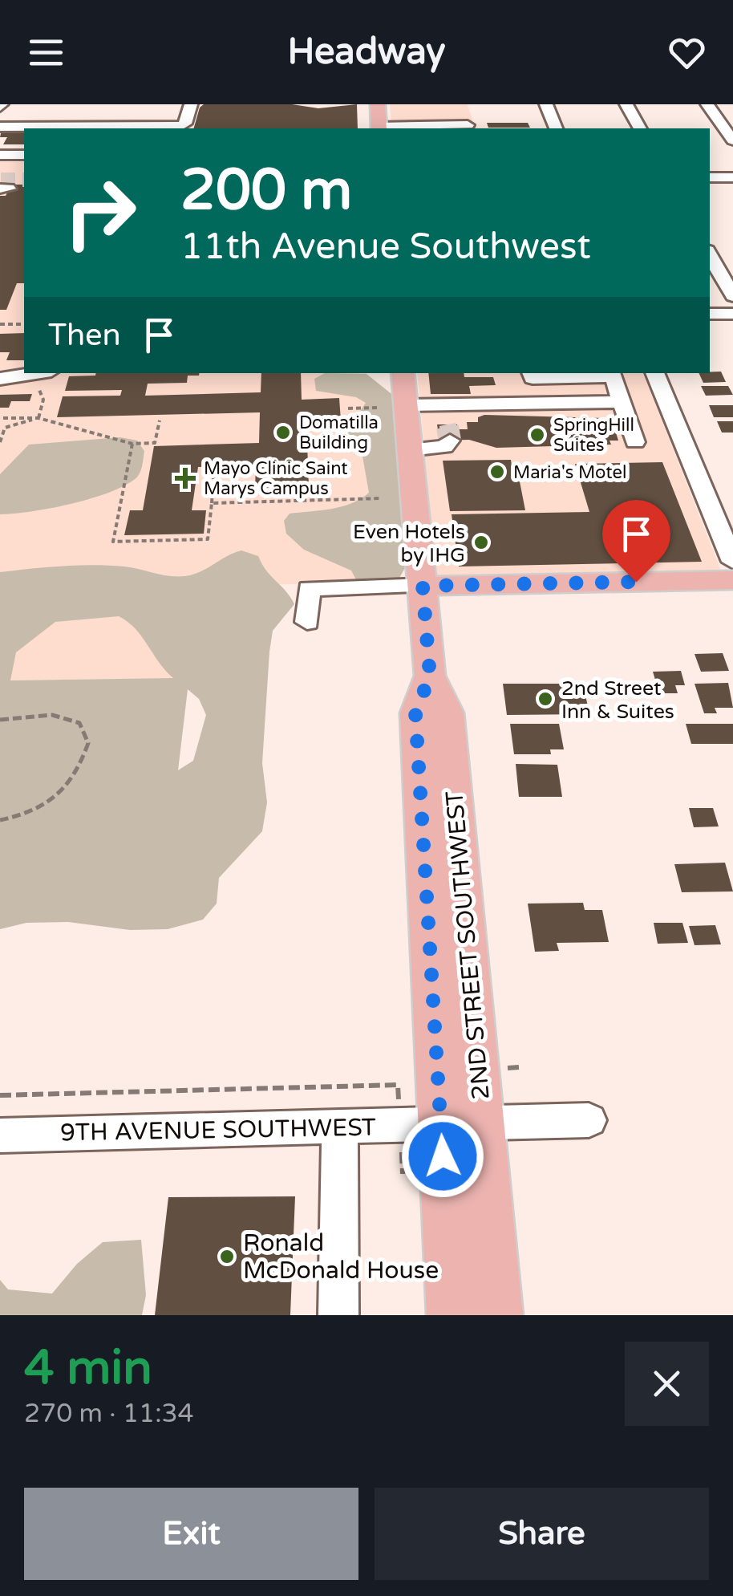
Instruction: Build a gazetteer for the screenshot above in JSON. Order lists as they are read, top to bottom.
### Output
{
  "streets": {
    "main road": ["2ND STREET SOUTHWEST"],
    "street": ["9TH AVENUE SOUTHWEST"]
  },
  "crossings": [
    ["2ND STREET SOUTHWEST", "9TH AVENUE SOUTHWEST"]
  ],
  "places": {
    "other": [
      "Domatilla Building",
      "SpringHill Suites",
      "Maria's Motel",
      "Even Hotels by IHG",
      "2nd Street Inn & Suites",
      "Ronald McDonald House"
    ],
    "health": ["Mayo Clinic Saint Marys Campus"]
  },
  "page": {
    "header": "Headway",
    "turn": ["200 m", "11th Avenue Southwest"],
    "then": "Then",
    "heading": ["4 min", "270 m · 11:34"],
    "buttons": ["Exit", "Share"]
  }
}
